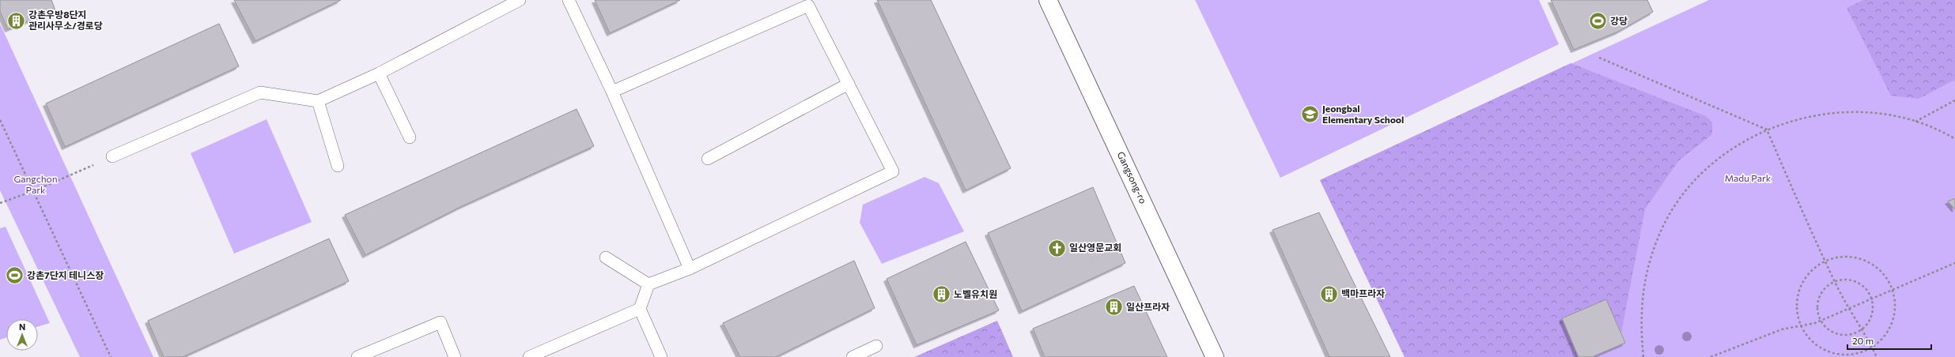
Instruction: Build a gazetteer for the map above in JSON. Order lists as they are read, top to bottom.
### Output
{
  "streets": {
    "main road": ["Gangsong-ro"]
  },
  "parks": ["Madu Park", "Gangchon Park"],
  "places": {
    "building": [
      "강촌우방8단지 관리사무소/경로당",
      "백마프라자",
      "노벨유치원",
      "일산프라자"
    ],
    "sports": ["강당", "강촌7단지 테니스장"],
    "school or university": ["Jeongbal Elementary School"],
    "church": ["일산영문교회"]
  },
  "scale_bar": "20 m",
  "north": "top"
}
